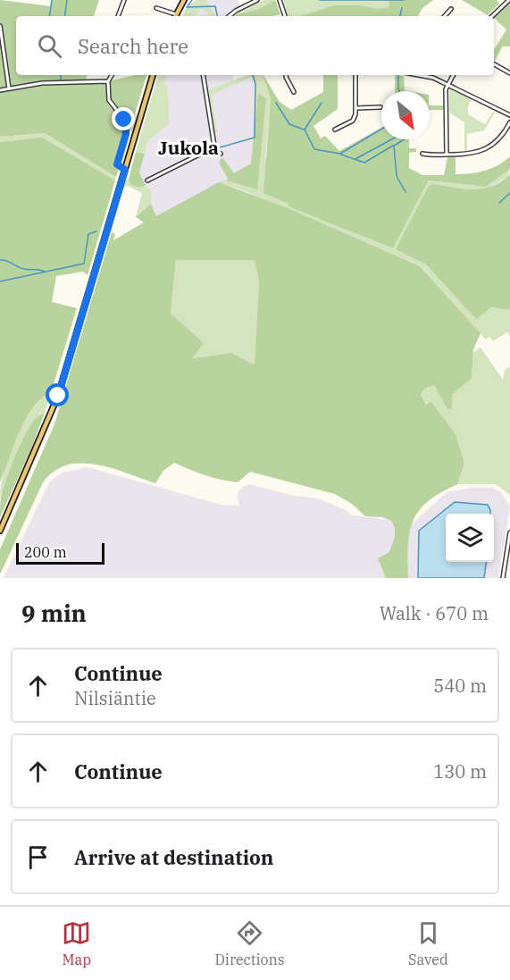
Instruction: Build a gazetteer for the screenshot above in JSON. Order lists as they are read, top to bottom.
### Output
{
  "districts": ["Jukola"],
  "scale_bar": "200 m",
  "north": "bottom right",
  "page": {
    "search": "Search here",
    "scale": "200 m",
    "heading": ["9 min", "Walk · 670 m"],
    "list": [
      ["Continue", "Nilsiäntie", "540 m"],
      ["Continue", "130 m"],
      "Arrive at destination"
    ],
    "nav": ["Map", "Directions", "Saved"]
  }
}
